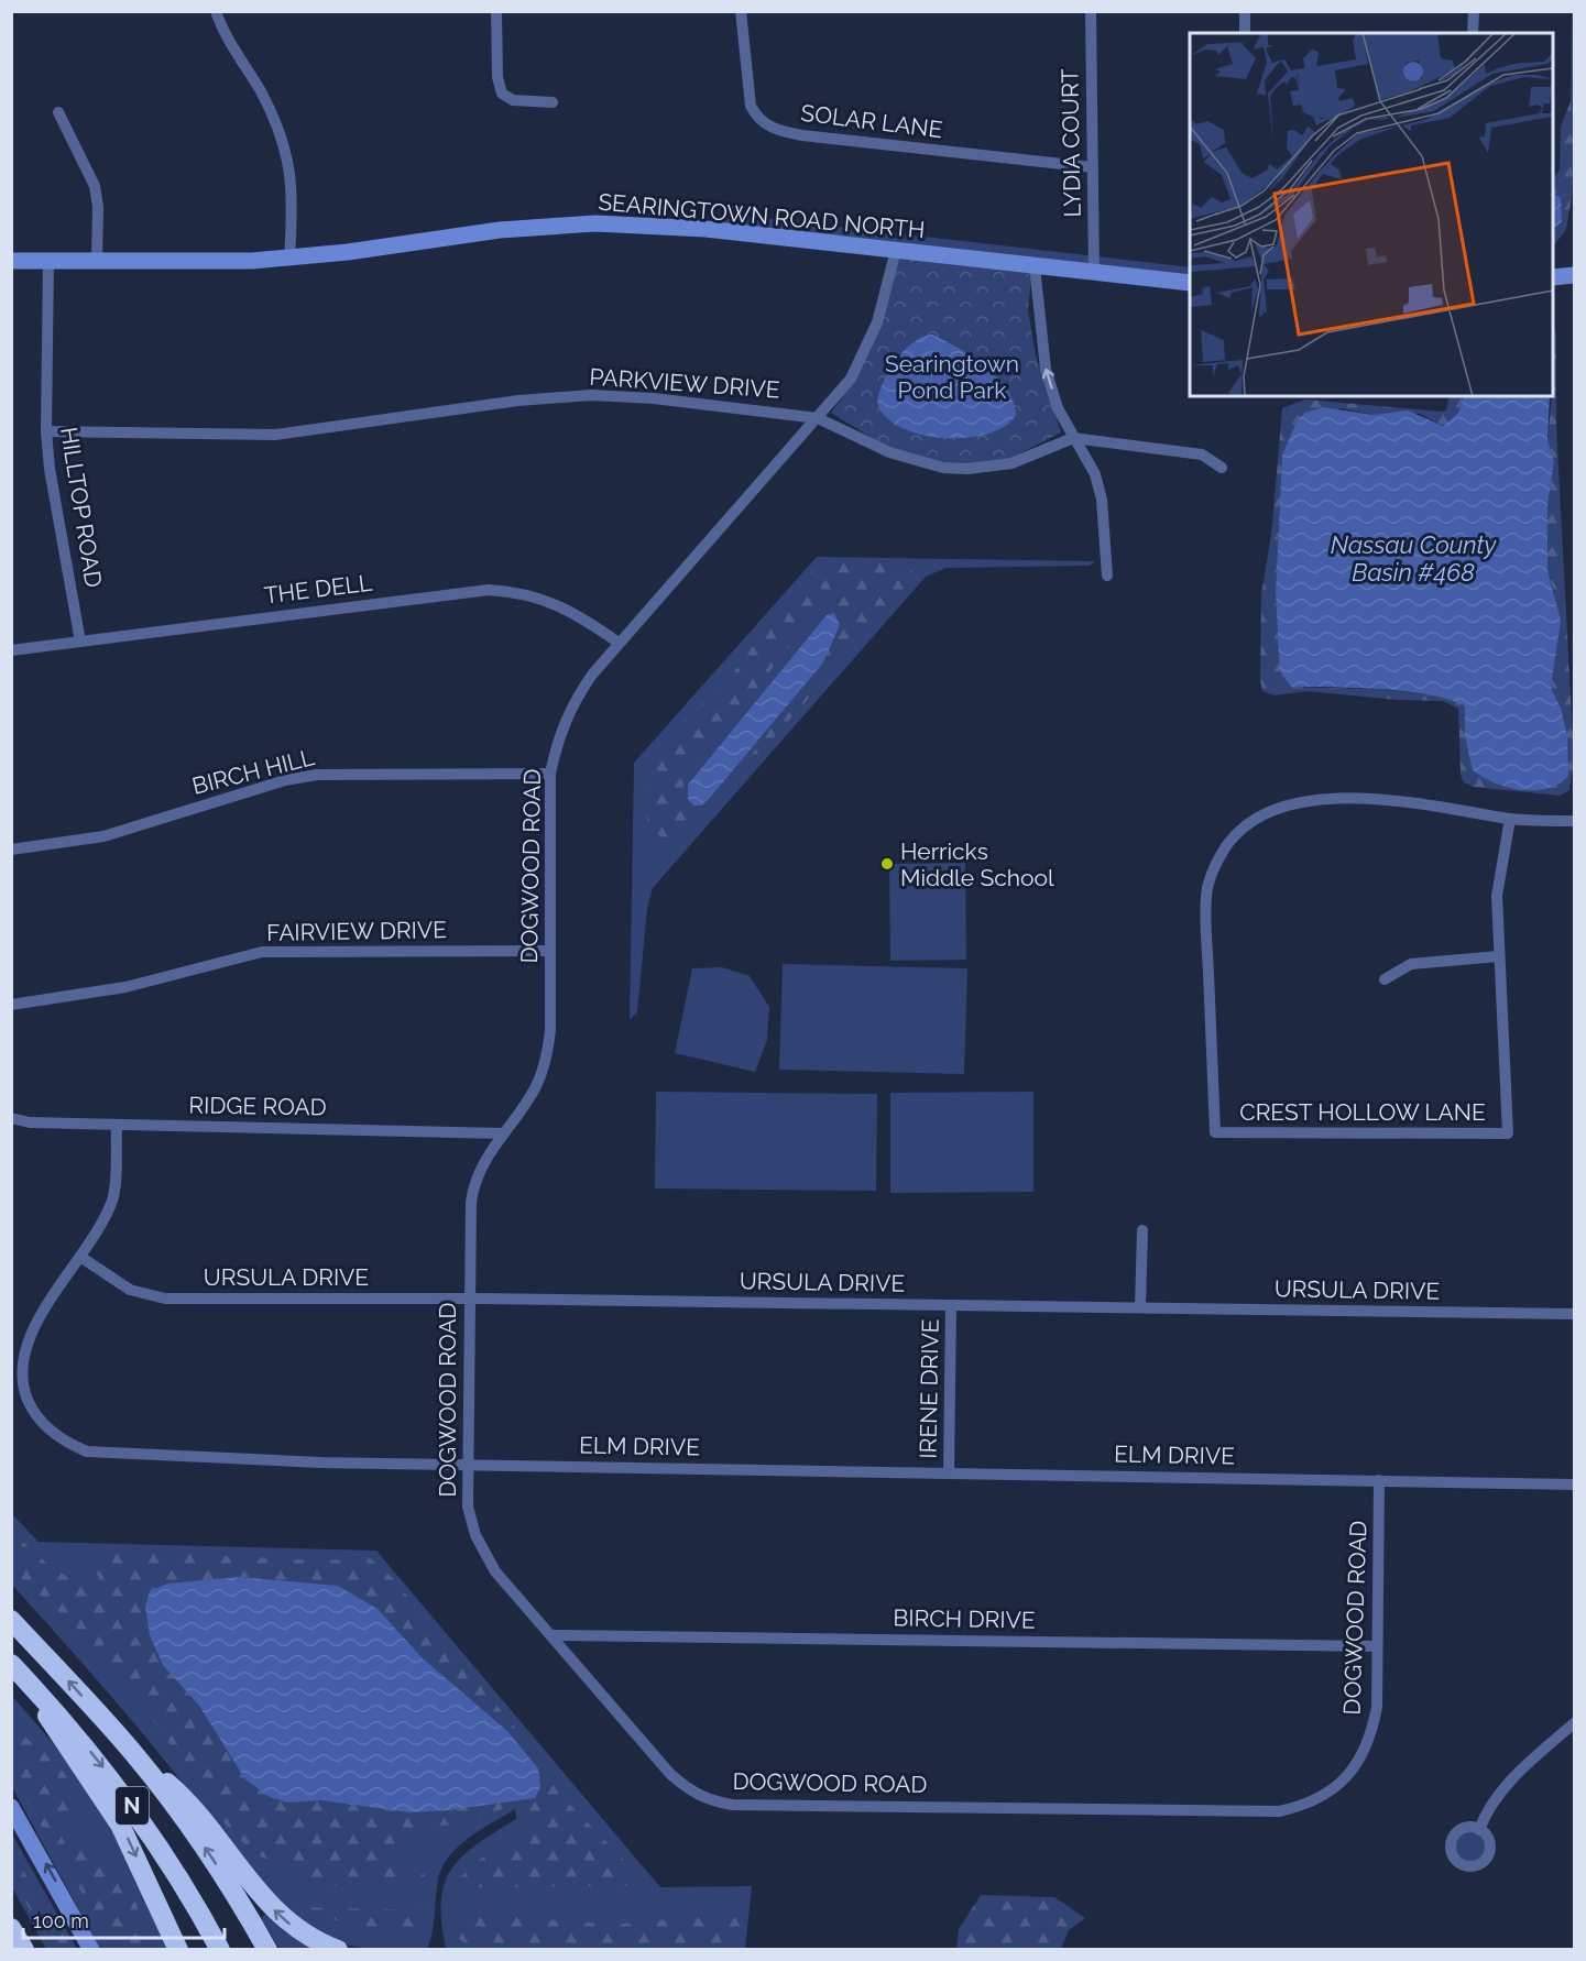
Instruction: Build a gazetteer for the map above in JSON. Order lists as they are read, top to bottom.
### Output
{
  "streets": {
    "highway": ["N"],
    "main road": ["SEARINGTOWN ROAD NORTH"],
    "street": [
      "SOLAR LANE",
      "LYDIA COURT",
      "PARKVIEW DRIVE",
      "HILLTOP ROAD",
      "THE DELL",
      "BIRCH HILL",
      "DOGWOOD ROAD",
      "FAIRVIEW DRIVE",
      "RIDGE ROAD",
      "CREST HOLLOW LANE",
      "URSULA DRIVE",
      "IRENE DRIVE",
      "ELM DRIVE",
      "BIRCH DRIVE"
    ]
  },
  "crossings": [
    ["SOLAR LANE", "LYDIA COURT"],
    ["LYDIA COURT", "SEARINGTOWN ROAD NORTH"],
    ["SEARINGTOWN ROAD NORTH", "HILLTOP ROAD"],
    ["SEARINGTOWN ROAD NORTH", "DOGWOOD ROAD"],
    ["PARKVIEW DRIVE", "HILLTOP ROAD"],
    ["PARKVIEW DRIVE", "DOGWOOD ROAD"],
    ["HILLTOP ROAD", "THE DELL"],
    ["THE DELL", "DOGWOOD ROAD"],
    ["BIRCH HILL", "DOGWOOD ROAD"],
    ["DOGWOOD ROAD", "FAIRVIEW DRIVE"],
    ["DOGWOOD ROAD", "RIDGE ROAD"],
    ["DOGWOOD ROAD", "URSULA DRIVE"],
    ["DOGWOOD ROAD", "ELM DRIVE"],
    ["DOGWOOD ROAD", "BIRCH DRIVE"],
    ["RIDGE ROAD", "ELM DRIVE"],
    ["URSULA DRIVE", "IRENE DRIVE"],
    ["URSULA DRIVE", "ELM DRIVE"],
    ["IRENE DRIVE", "ELM DRIVE"]
  ],
  "water": ["Nassau County Basin #468"],
  "parks": ["Searingtown Pond Park"],
  "places": ["Herricks Middle School"],
  "scale_bar": "100 m"
}
